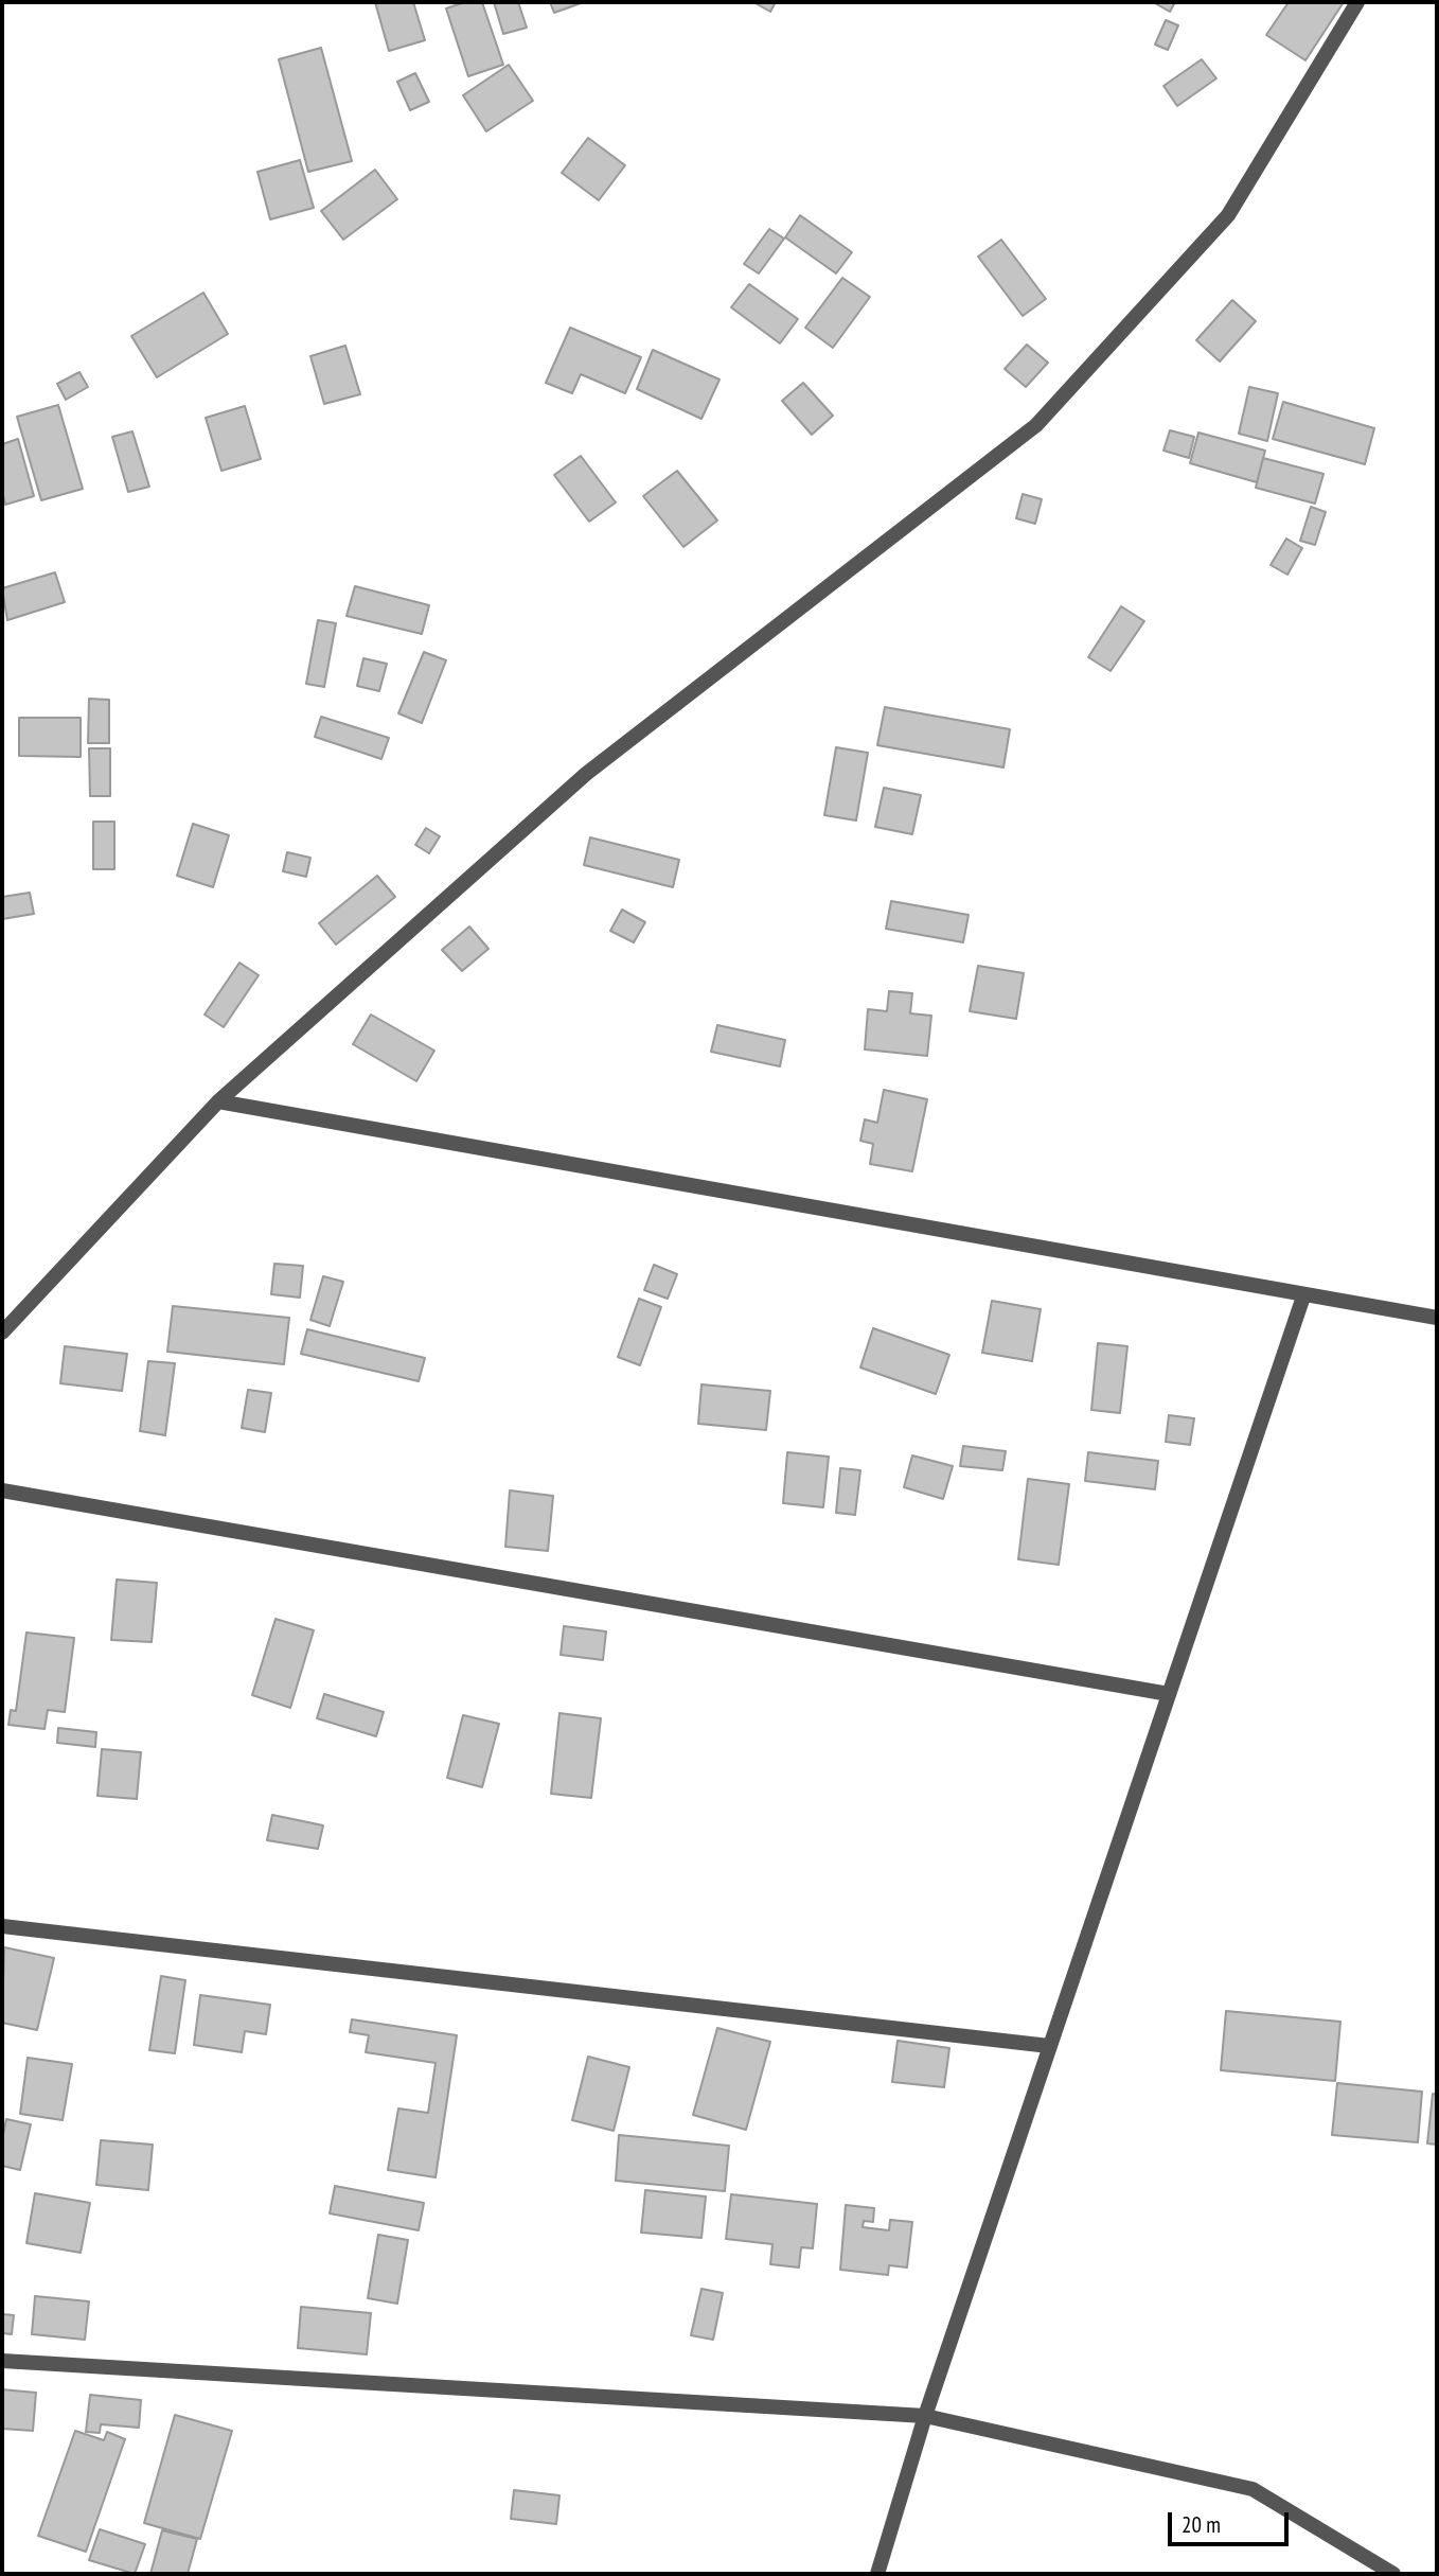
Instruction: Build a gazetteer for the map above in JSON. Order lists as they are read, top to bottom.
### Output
{
  "scale_bar": "20 m"
}
